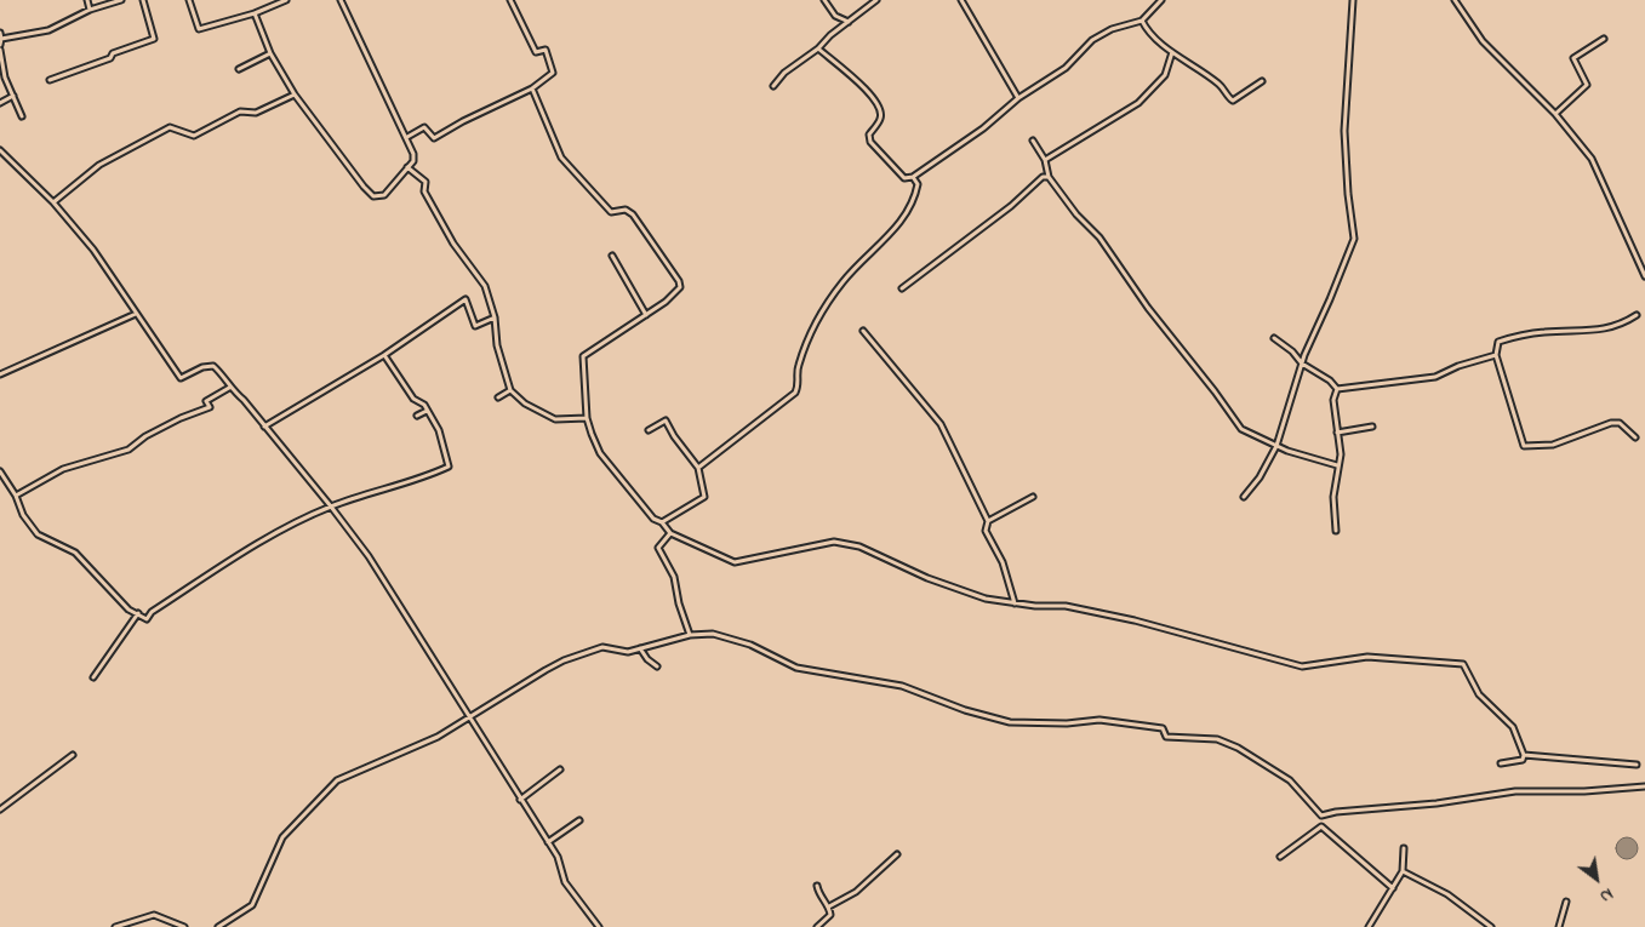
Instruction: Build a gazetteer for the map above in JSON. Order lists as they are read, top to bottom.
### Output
{
  "north": "bottom right"
}
